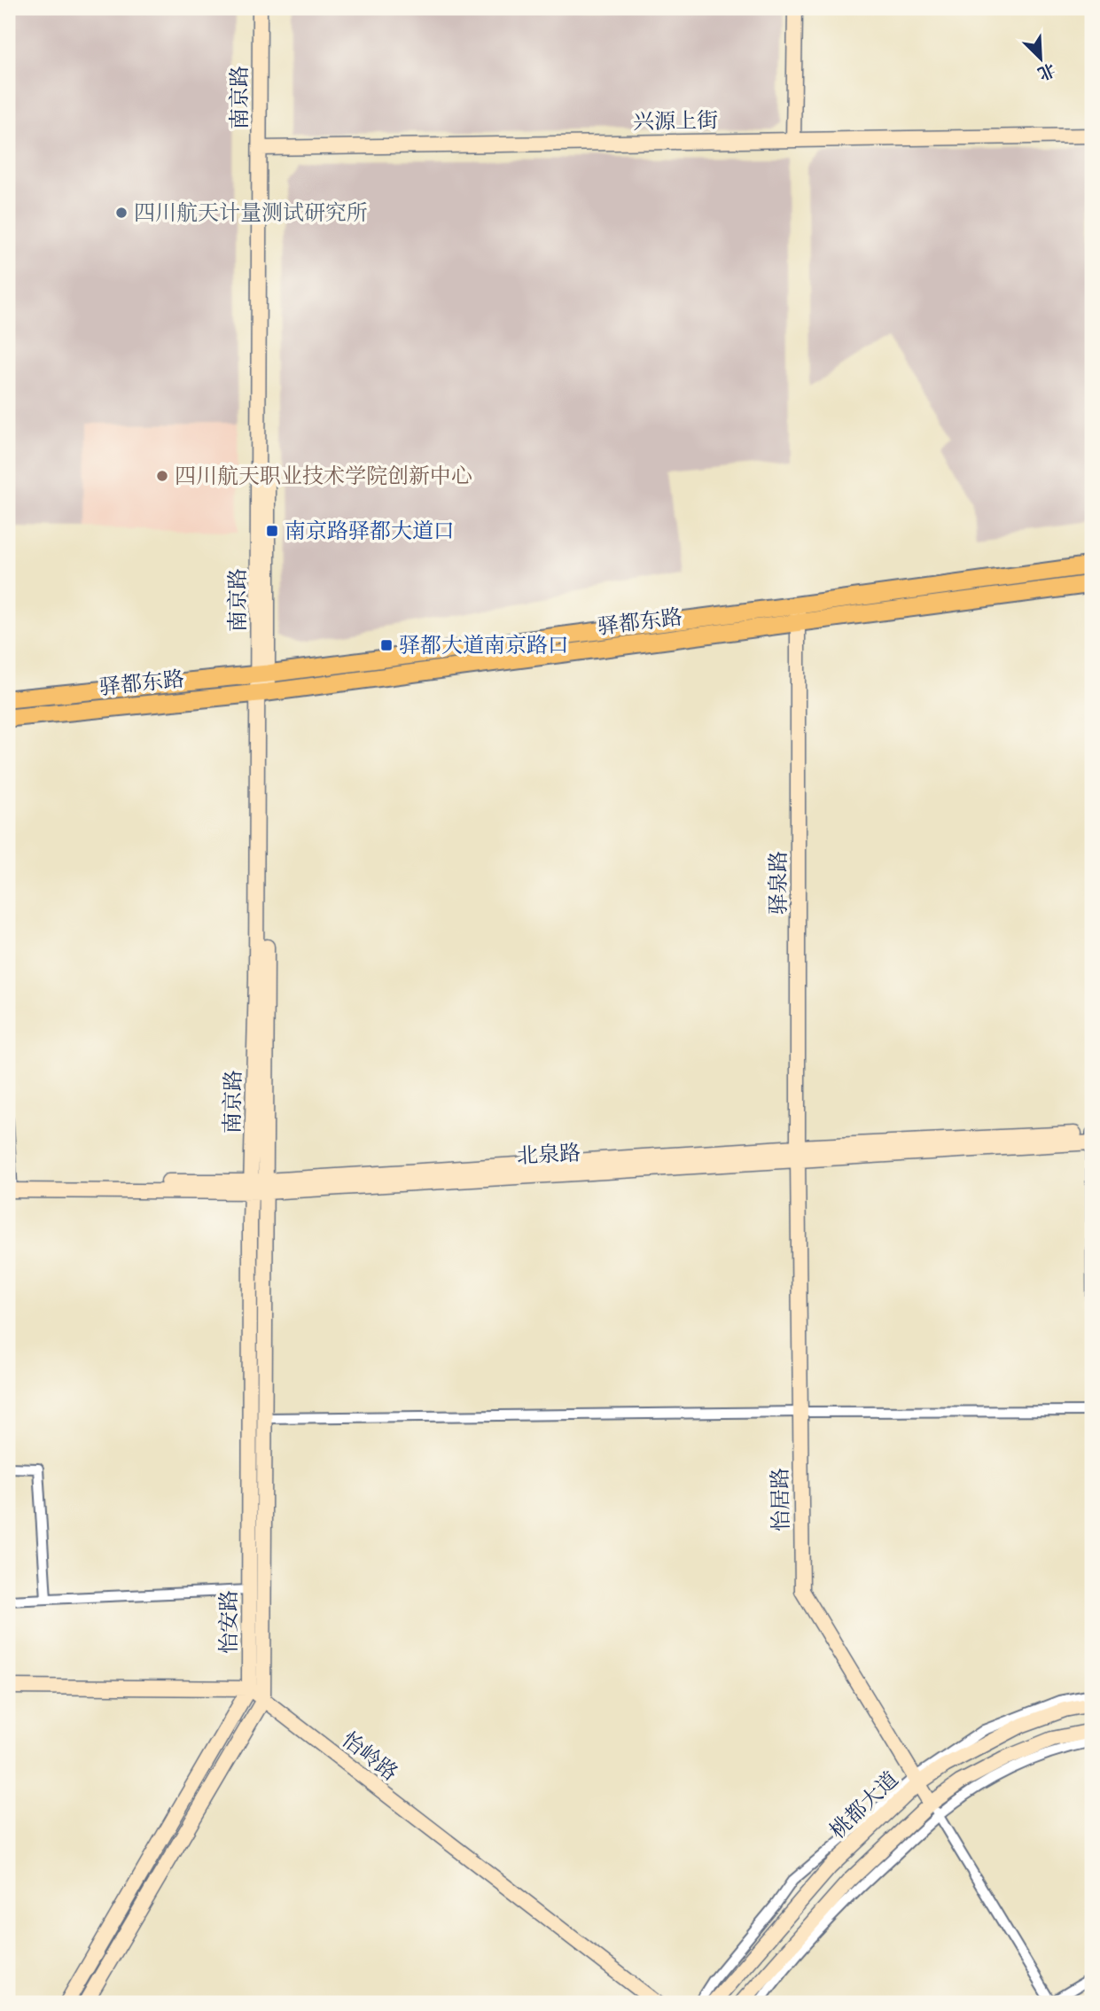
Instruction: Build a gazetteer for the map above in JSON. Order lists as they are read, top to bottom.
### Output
{
  "streets": {
    "highway": ["驿都东路"],
    "street": [
      "南京路",
      "兴源上街",
      "驿泉路",
      "北泉路",
      "怡居路",
      "怡安路",
      "怡岭路",
      "桃都大道"
    ]
  },
  "crossings": [
    ["南京路", "兴源上街"],
    ["南京路", "驿都东路"],
    ["南京路", "北泉路"],
    ["南京路", "怡安路"],
    ["驿都东路", "驿泉路"],
    ["驿泉路", "北泉路"],
    ["驿泉路", "怡居路"],
    ["北泉路", "怡居路"],
    ["北泉路", "怡安路"],
    ["怡居路", "桃都大道"],
    ["怡安路", "怡岭路"]
  ],
  "places": {
    "other": ["四川航天计量测试研究所", "四川航天职业技术学院创新中心"],
    "transit": ["南京路驿都大道口", "驿都大道南京路口"]
  },
  "north": "bottom right"
}
